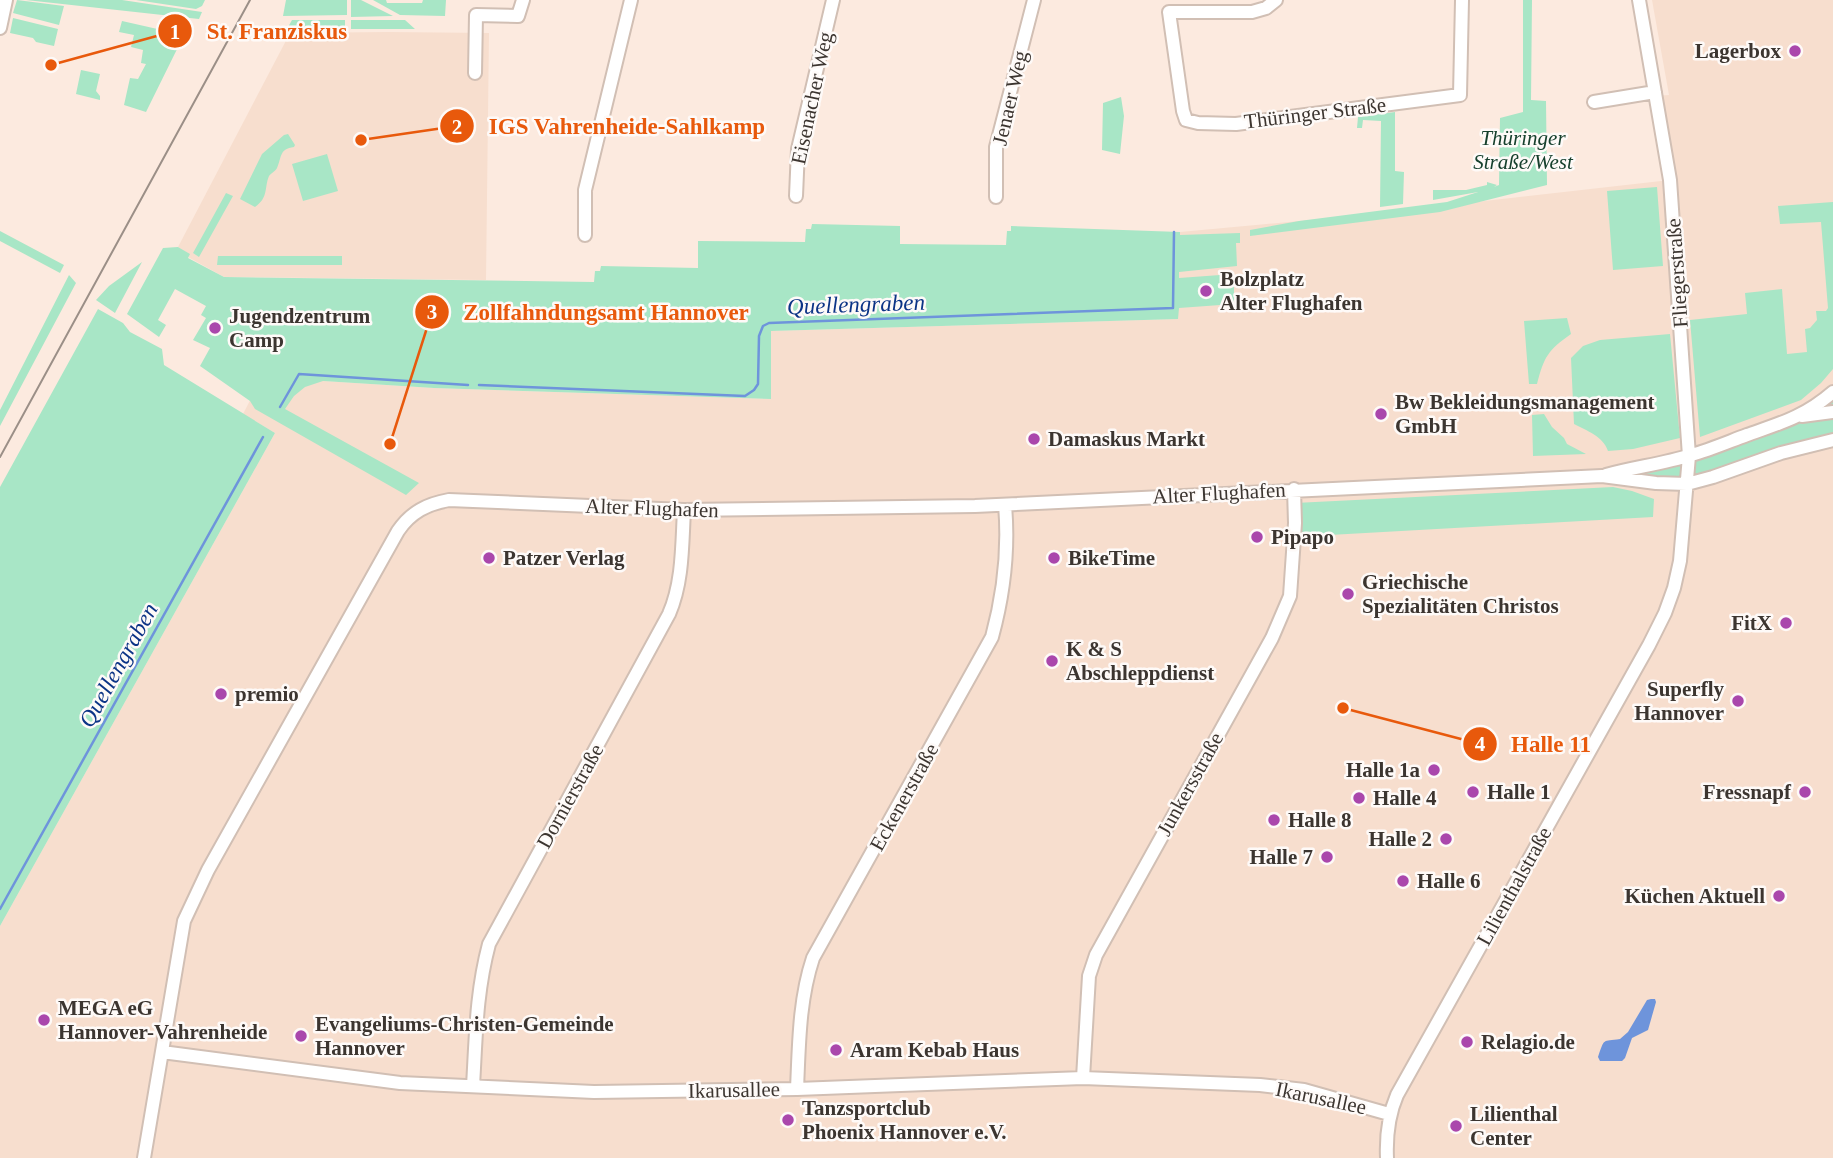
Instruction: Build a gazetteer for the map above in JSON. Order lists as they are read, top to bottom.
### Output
{
  "streets": {
    "street": [
      "Eisenacher Weg",
      "Jenaer Weg",
      "Thüringer Straße",
      "Fliegerstraße",
      "Alter Flughafen",
      "Junkersstraße",
      "Dornierstraße",
      "Eckenerstraße",
      "Lilienthalstraße",
      "Ikarusallee"
    ]
  },
  "crossings": [
    ["Fliegerstraße", "Alter Flughafen"],
    ["Fliegerstraße", "Lilienthalstraße"],
    ["Alter Flughafen", "Junkersstraße"],
    ["Alter Flughafen", "Dornierstraße"],
    ["Alter Flughafen", "Eckenerstraße"],
    ["Alter Flughafen", "Lilienthalstraße"],
    ["Alter Flughafen", "Ikarusallee"],
    ["Junkersstraße", "Ikarusallee"],
    ["Dornierstraße", "Ikarusallee"],
    ["Eckenerstraße", "Ikarusallee"],
    ["Lilienthalstraße", "Ikarusallee"]
  ],
  "water": ["Quellengraben"],
  "parks": ["Thüringer Straße/West"],
  "places": [
    "Lagerbox",
    "St. Franziskus",
    "IGS Vahrenheide-Sahlkamp",
    "Bolzplatz Alter Flughafen",
    "Jugendzentrum Camp",
    "Bw Bekleidungsmanagement GmbH",
    "Damaskus Markt",
    "Zollfahndungsamt Hannover",
    "Pipapo",
    "Patzer Verlag",
    "BikeTime",
    "Griechische Spezialitäten Christos",
    "FitX",
    "K & S Abschleppdienst",
    "premio",
    "Superfly Hannover",
    "Halle 11",
    "Halle 1a",
    "Halle 1",
    "Fressnapf",
    "Halle 4",
    "Halle 8",
    "Halle 2",
    "Halle 7",
    "Halle 6",
    "Küchen Aktuell",
    "MEGA eG Hannover-Vahrenheide",
    "Evangeliums-Christen-Gemeinde Hannover",
    "Relagio.de",
    "Aram Kebab Haus",
    "Tanzsportclub Phoenix Hannover e.V.",
    "Lilienthal Center"
  ]
}
